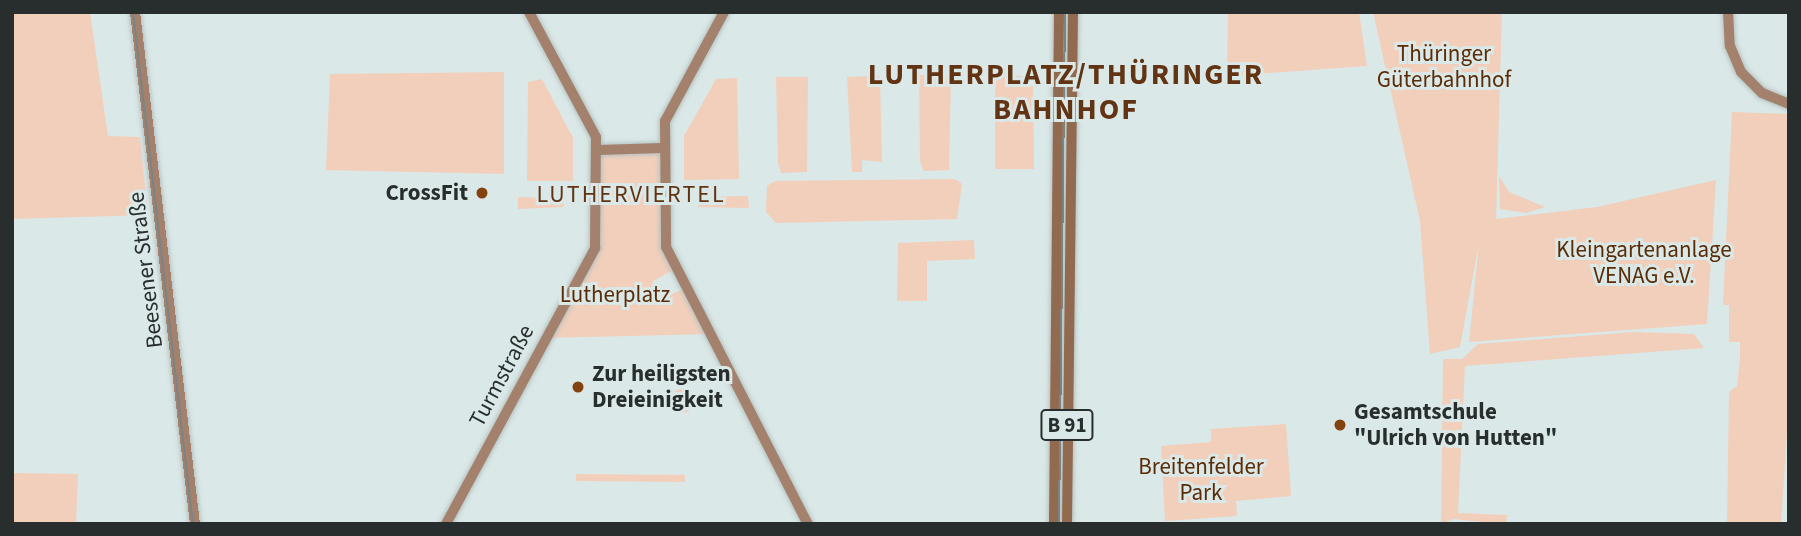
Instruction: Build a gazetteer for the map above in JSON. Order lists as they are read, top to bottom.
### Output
{
  "streets": {
    "main road": ["B 91"],
    "street": ["Beesener Straße", "Turmstraße"]
  },
  "districts": ["LUTHERPLATZ/THÜRINGER BAHNHOF", "LUTHERVIERTEL"],
  "parks": [
    "Thüringer Güterbahnhof",
    "Kleingartenanlage VENAG e.V.",
    "Lutherplatz",
    "Breitenfelder Park"
  ],
  "places": ["CrossFit", "Zur heiligsten Dreieinigkeit", "Gesamtschule \"Ulrich von Hutten\""]
}
